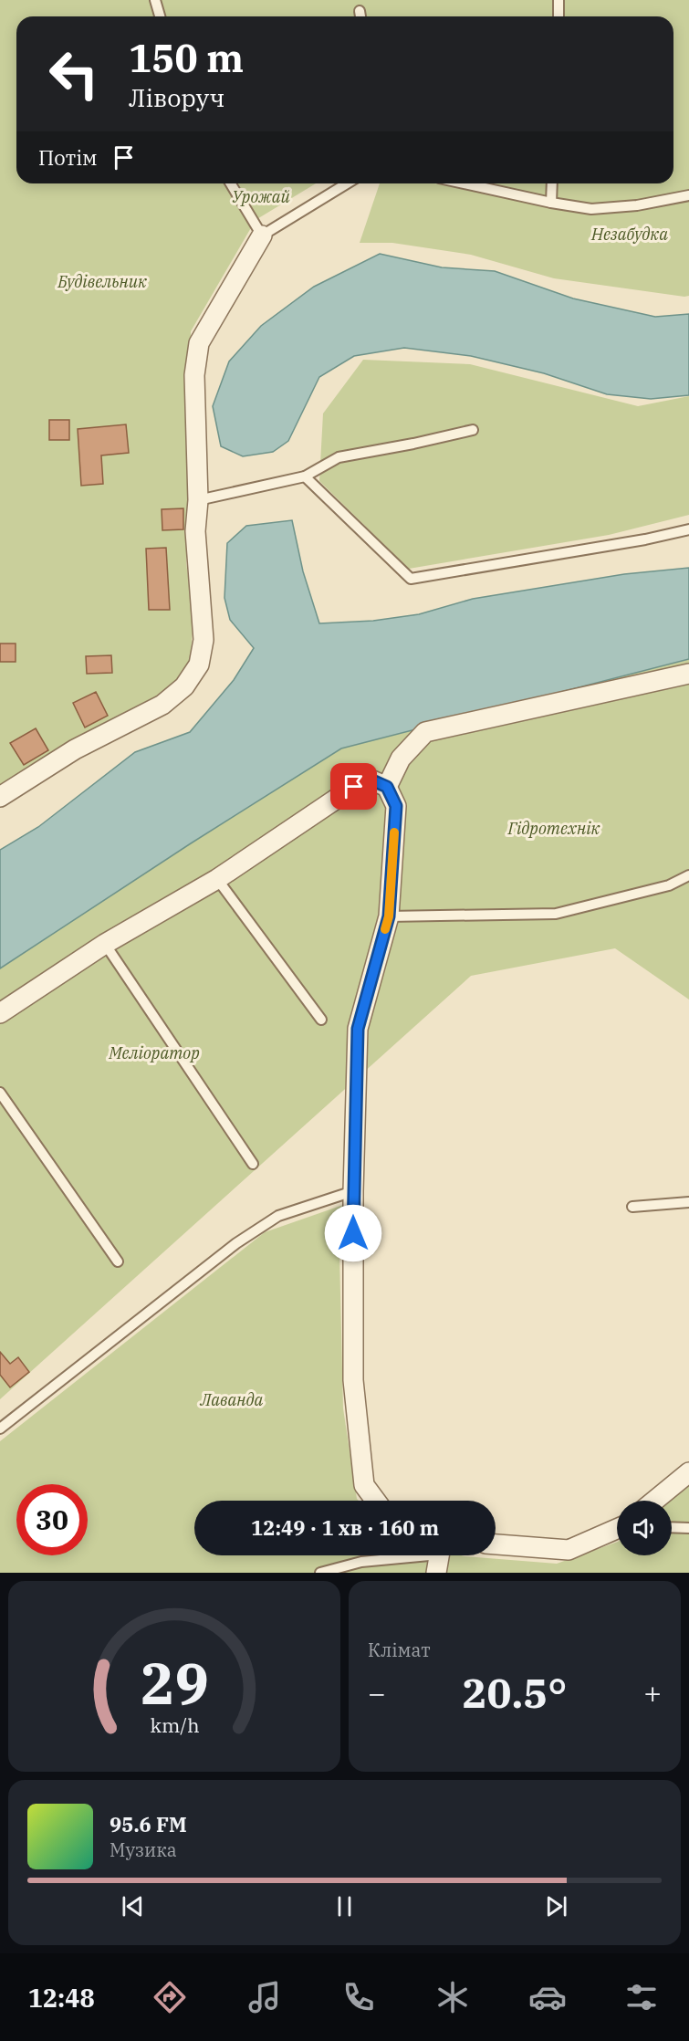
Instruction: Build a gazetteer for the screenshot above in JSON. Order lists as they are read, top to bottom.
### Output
{
  "parks": [
    "Урожай",
    "Незабудка",
    "Будівельник",
    "Гідротехнік",
    "Меліоратор",
    "Лаванда"
  ],
  "page": {
    "turn": ["150 m", "Ліворуч"],
    "then": "Потім",
    "limit": "30",
    "trip": "12:49 · 1 хв · 160 m",
    "tile": "Клімат",
    "heat": ["−", "20.5°", "+"],
    "song": ["95.6 FM", "Музика"],
    "tabs": "12:48",
    "gauge": ["29", "km/h"]
  }
}
